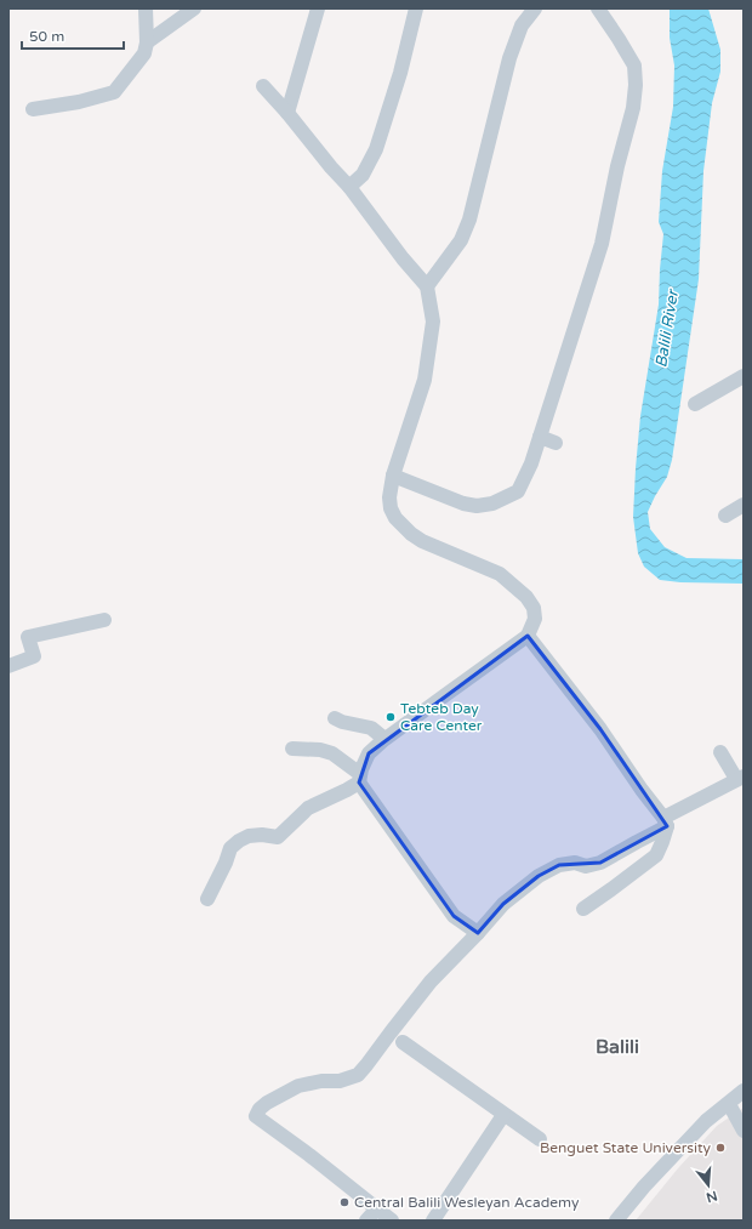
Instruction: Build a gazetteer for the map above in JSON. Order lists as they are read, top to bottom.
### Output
{
  "districts": ["Balili"],
  "water": ["Balili River"],
  "places": ["Tebteb Day Care Center", "Benguet State University", "Central Balili Wesleyan Academy"],
  "scale_bar": "50 m",
  "north": "bottom"
}
